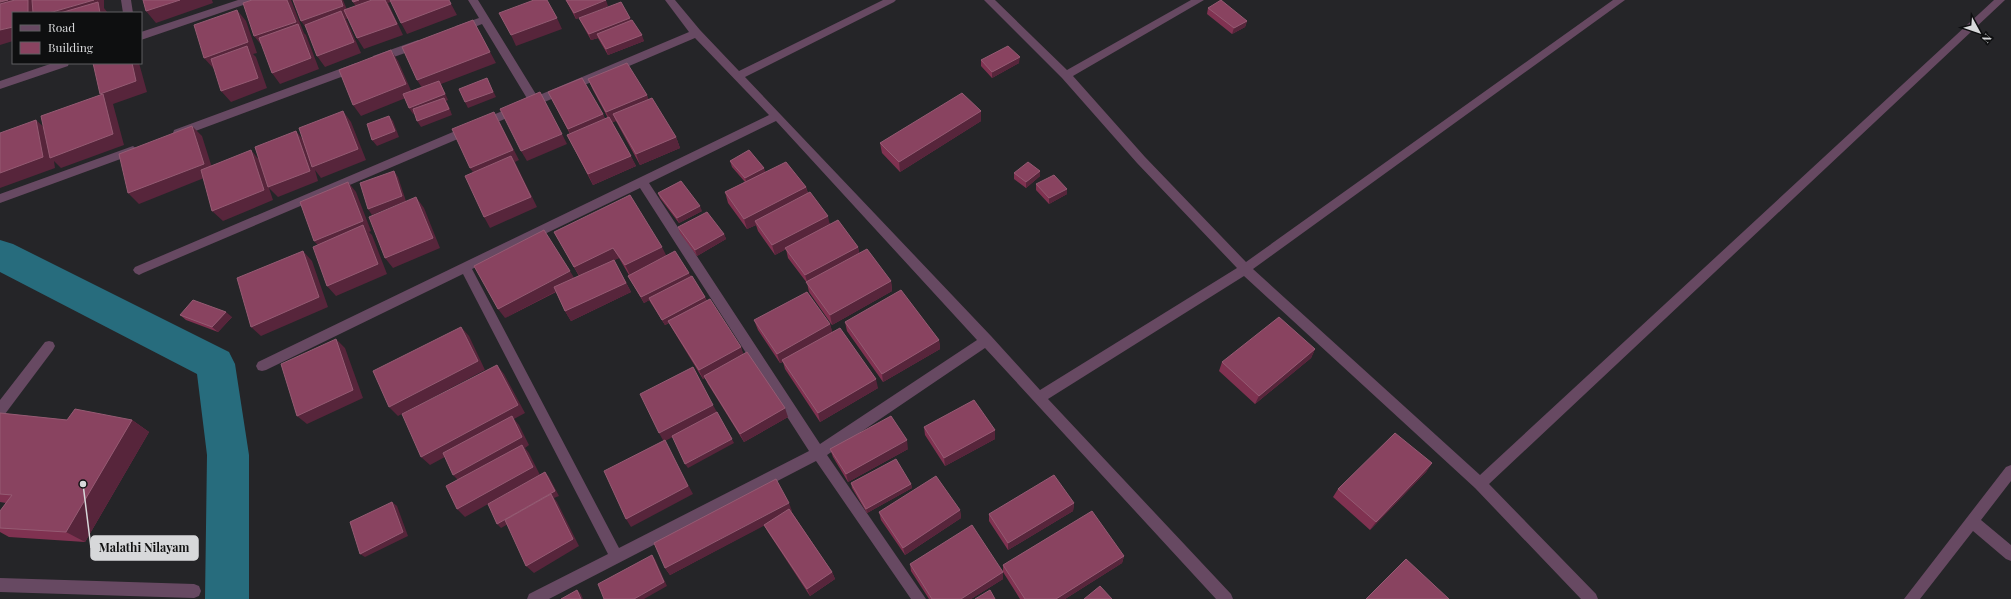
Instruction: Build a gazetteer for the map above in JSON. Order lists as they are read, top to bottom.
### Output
{
  "places": ["Malathi Nilayam"],
  "legend": ["Road", "Building"],
  "north": "bottom right"
}
